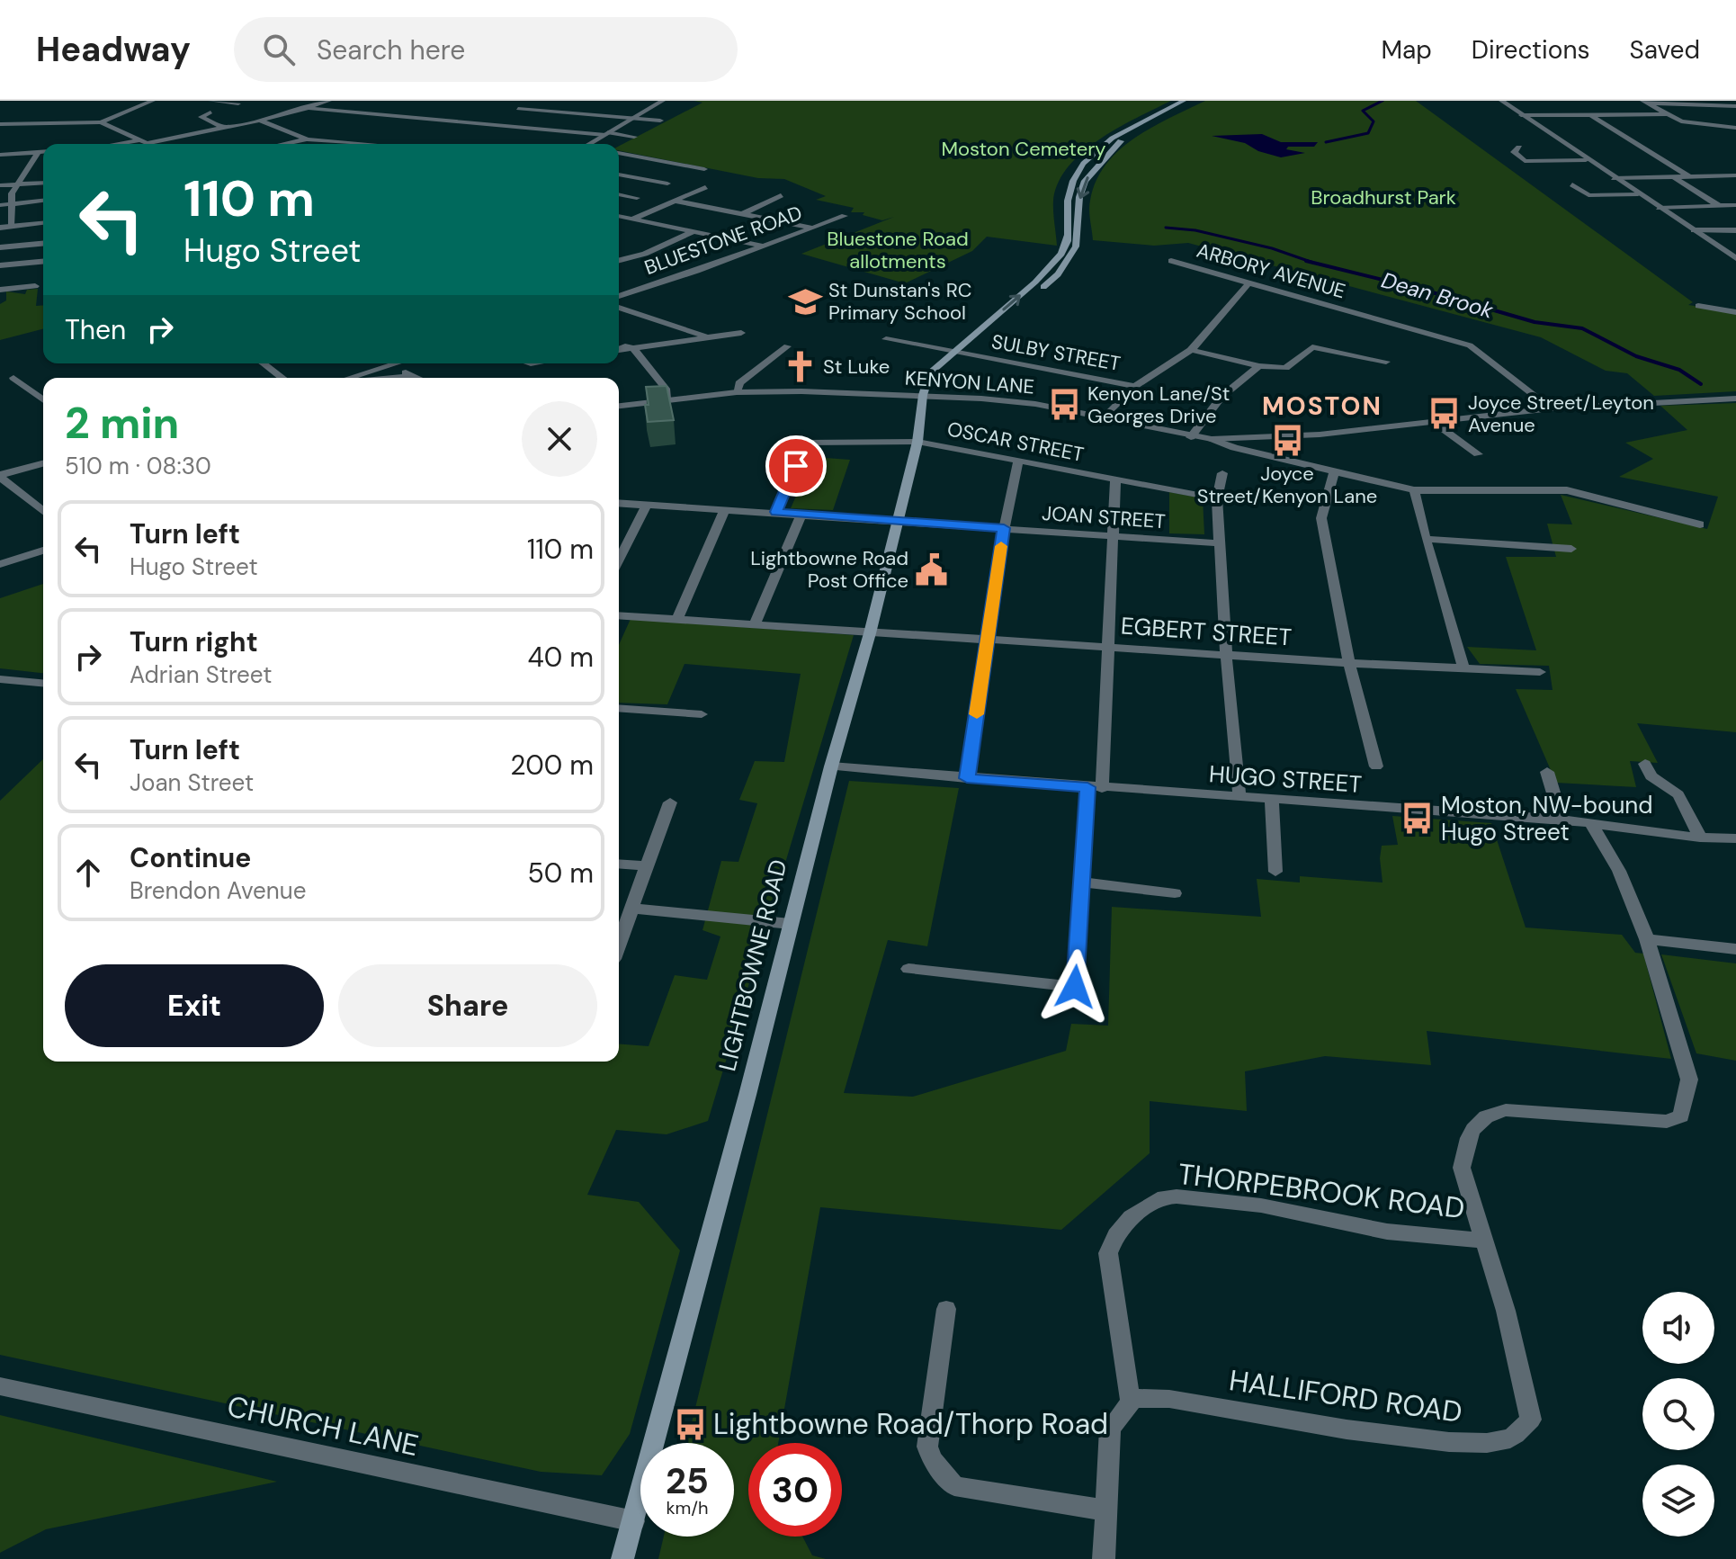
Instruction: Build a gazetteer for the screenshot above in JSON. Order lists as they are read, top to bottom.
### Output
{
  "streets": {
    "main road": ["LIGHTBOWNE ROAD"],
    "street": [
      "BLUESTONE ROAD",
      "ARBORY AVENUE",
      "SULBY STREET",
      "KENYON LANE",
      "OSCAR STREET",
      "JOAN STREET",
      "EGBERT STREET",
      "HUGO STREET",
      "THORPEBROOK ROAD",
      "HALLIFORD ROAD",
      "CHURCH LANE"
    ]
  },
  "crossings": [
    ["KENYON LANE", "LIGHTBOWNE ROAD"],
    ["OSCAR STREET", "JOAN STREET"],
    ["OSCAR STREET", "LIGHTBOWNE ROAD"],
    ["JOAN STREET", "LIGHTBOWNE ROAD"],
    ["EGBERT STREET", "LIGHTBOWNE ROAD"],
    ["HUGO STREET", "LIGHTBOWNE ROAD"],
    ["HUGO STREET", "HALLIFORD ROAD"],
    ["LIGHTBOWNE ROAD", "CHURCH LANE"],
    ["THORPEBROOK ROAD", "HALLIFORD ROAD"]
  ],
  "districts": ["MOSTON"],
  "water": ["Dean Brook"],
  "parks": ["Moston Cemetery", "Broadhurst Park", "Bluestone Road allotments"],
  "places": {
    "school or university": ["St Dunstan's RC Primary School"],
    "church": ["St Luke"],
    "bus stop": [
      "Kenyon Lane/St Georges Drive",
      "Joyce Street/Leyton Avenue",
      "Joyce Street/Kenyon Lane",
      "Moston, NW-bound Hugo Street",
      "Lightbowne Road/Thorp Road"
    ],
    "public building": ["Lightbowne Road Post Office"]
  },
  "page": {
    "header": "Headway",
    "search": "Search here",
    "nav": ["Map", "Directions", "Saved"],
    "turn": ["110 m", "Hugo Street"],
    "then": "Then",
    "heading": ["2 min", "510 m · 08:30"],
    "list": [
      {
        "name": "Turn left",
        "note": "Hugo Street",
        "value": "110 m"
      },
      {
        "name": "Turn right",
        "note": "Adrian Street",
        "value": "40 m"
      },
      {
        "name": "Turn left",
        "note": "Joan Street",
        "value": "200 m"
      },
      {
        "name": "Continue",
        "note": "Brendon Avenue",
        "value": "50 m"
      }
    ],
    "buttons": ["Exit", "Share"],
    "speed": "25 km/h",
    "limit": "30"
  }
}
